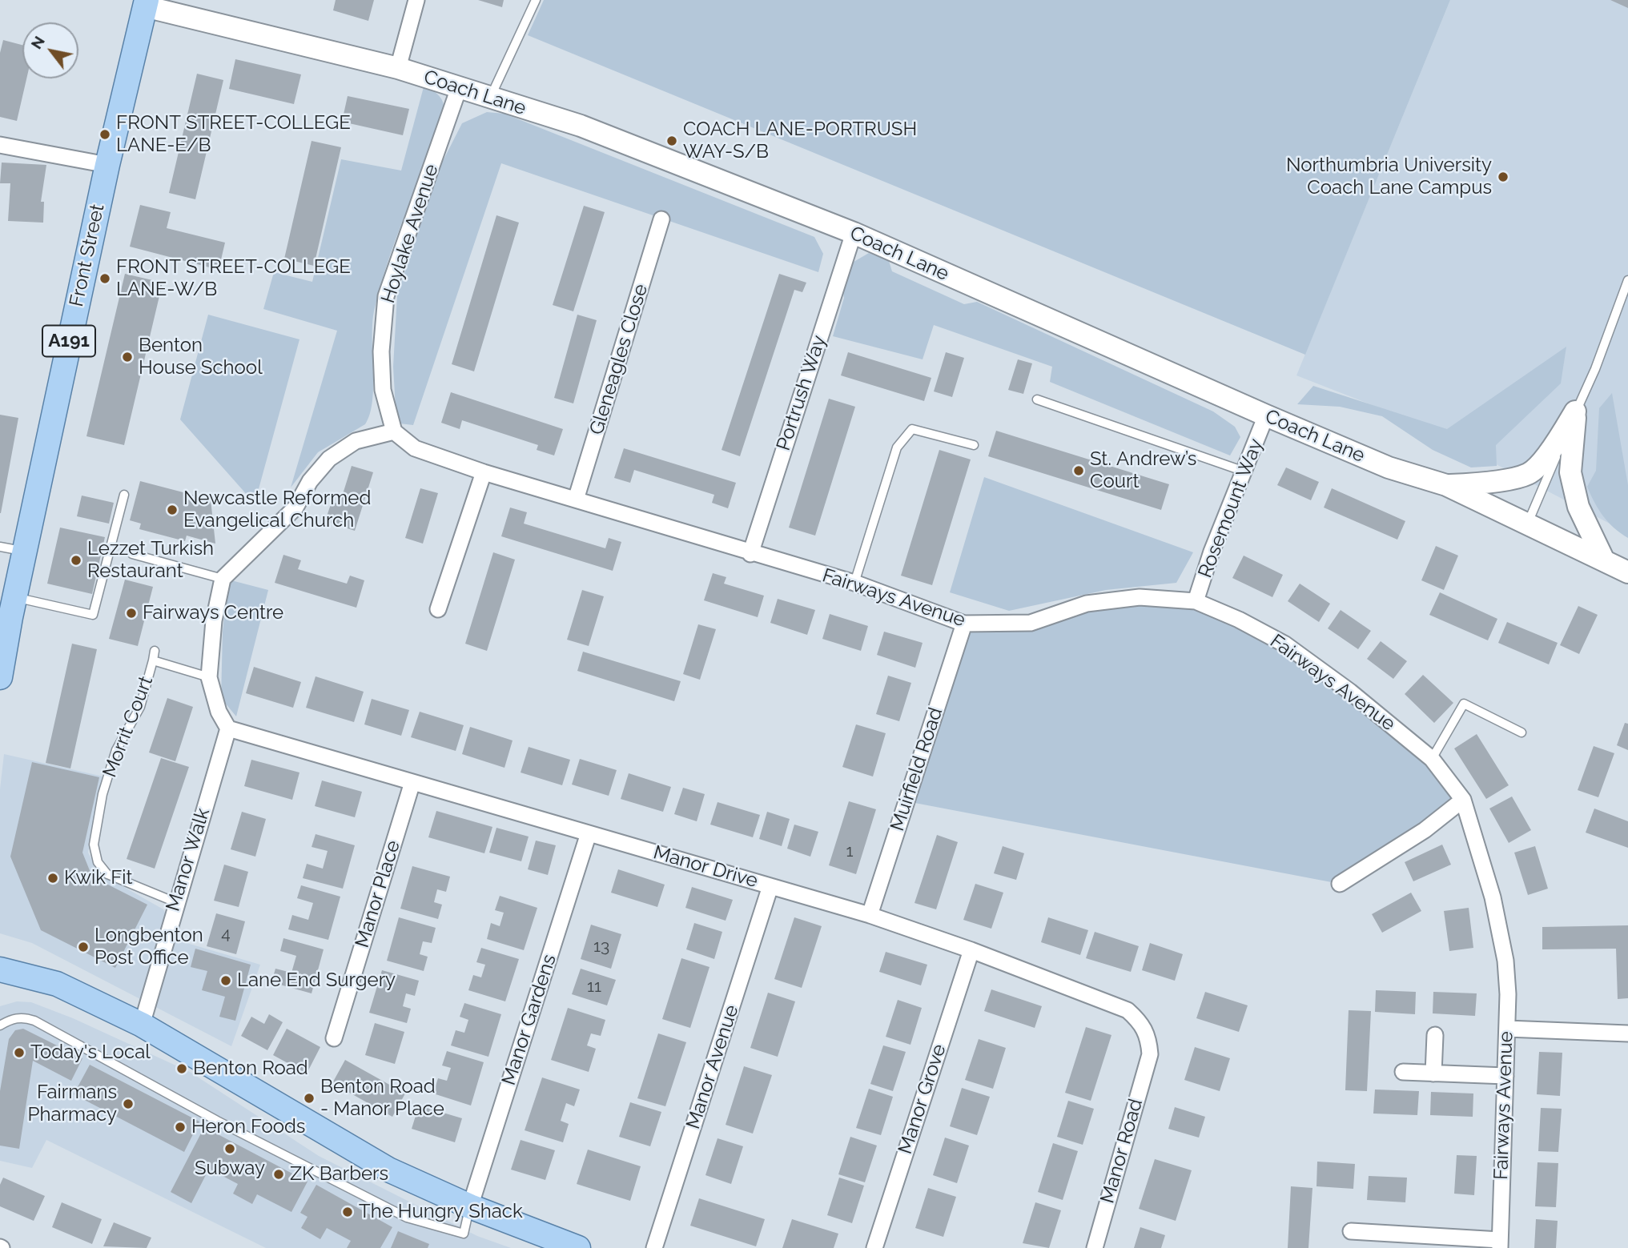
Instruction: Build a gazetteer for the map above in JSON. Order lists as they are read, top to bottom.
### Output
{
  "streets": {
    "main road": ["Front Street", "A191"],
    "street": [
      "Coach Lane",
      "Hoylake Avenue",
      "Gleneagles Close",
      "Portrush Way",
      "Rosemount Way",
      "Fairways Avenue",
      "Muirfield Road",
      "Manor Walk",
      "Manor Drive",
      "Manor Place",
      "Manor Gardens",
      "Manor Avenue",
      "Manor Grove",
      "Manor Road"
    ],
    "lane": ["Morrit Court"]
  },
  "crossings": [
    ["Coach Lane", "Hoylake Avenue"],
    ["Coach Lane", "Front Street"],
    ["Coach Lane", "Portrush Way"],
    ["Coach Lane", "Rosemount Way"],
    ["Hoylake Avenue", "Fairways Avenue"],
    ["Gleneagles Close", "Fairways Avenue"],
    ["Portrush Way", "Fairways Avenue"],
    ["Rosemount Way", "Fairways Avenue"],
    ["Fairways Avenue", "Muirfield Road"],
    ["Morrit Court", "Manor Walk"],
    ["Muirfield Road", "Manor Drive"],
    ["Manor Walk", "Manor Drive"],
    ["Manor Drive", "Manor Place"],
    ["Manor Drive", "Manor Gardens"],
    ["Manor Drive", "Manor Avenue"],
    ["Manor Drive", "Manor Grove"],
    ["Manor Drive", "Manor Road"]
  ],
  "places": [
    "FRONT STREET-COLLEGE LANE-E/B",
    "COACH LANE-PORTRUSH WAY-S/B",
    "Northumbria University Coach Lane Campus",
    "FRONT STREET-COLLEGE LANE-W/B",
    "Benton House School",
    "St. Andrew’s Court",
    "Newcastle Reformed Evangelical Church",
    "Lezzet Turkish Restaurant",
    "Fairways Centre",
    "Kwik Fit",
    "Longbenton Post Office",
    "Lane End Surgery",
    "Today's Local",
    "Benton Road",
    "Benton Road - Manor Place",
    "Fairmans Pharmacy",
    "Heron Foods",
    "Subway",
    "ZK Barbers",
    "The Hungry Shack"
  ],
  "house_numbers": [
    "1",
    "4",
    "13",
    "11"
  ],
  "north": "top left"
}
